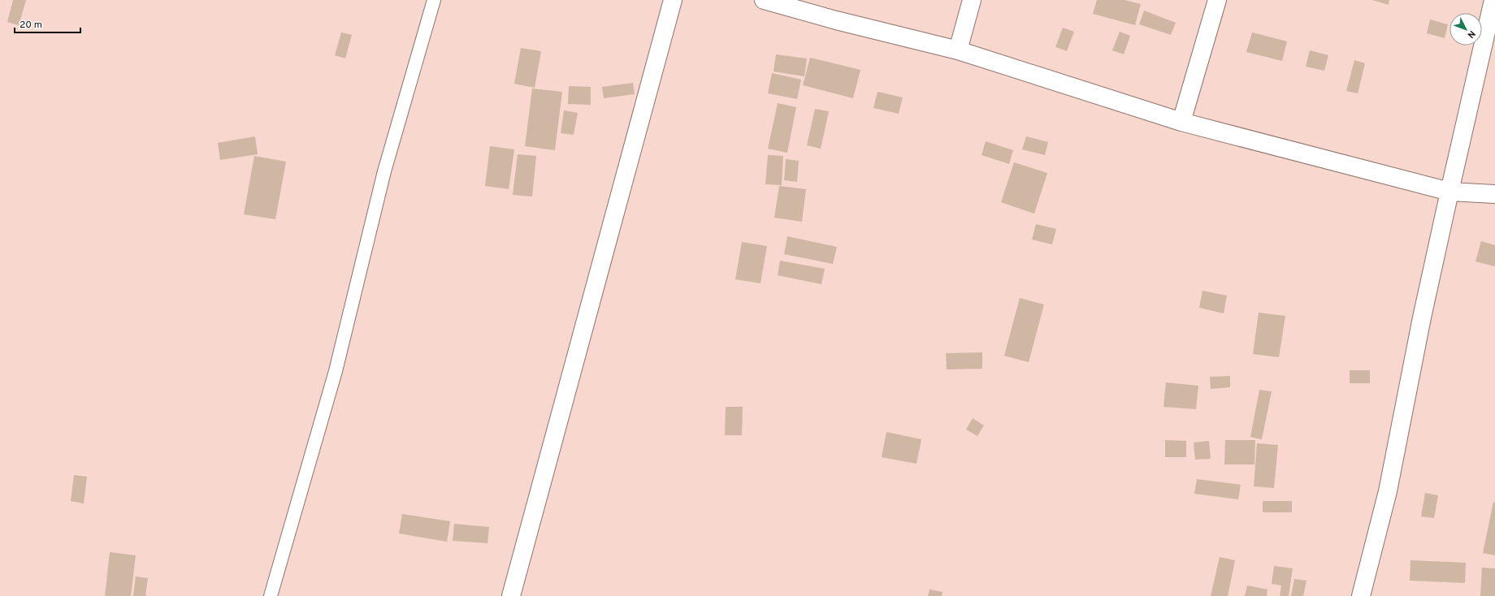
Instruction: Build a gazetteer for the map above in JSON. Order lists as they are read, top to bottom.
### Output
{
  "scale_bar": "20 m",
  "north": "bottom right"
}
